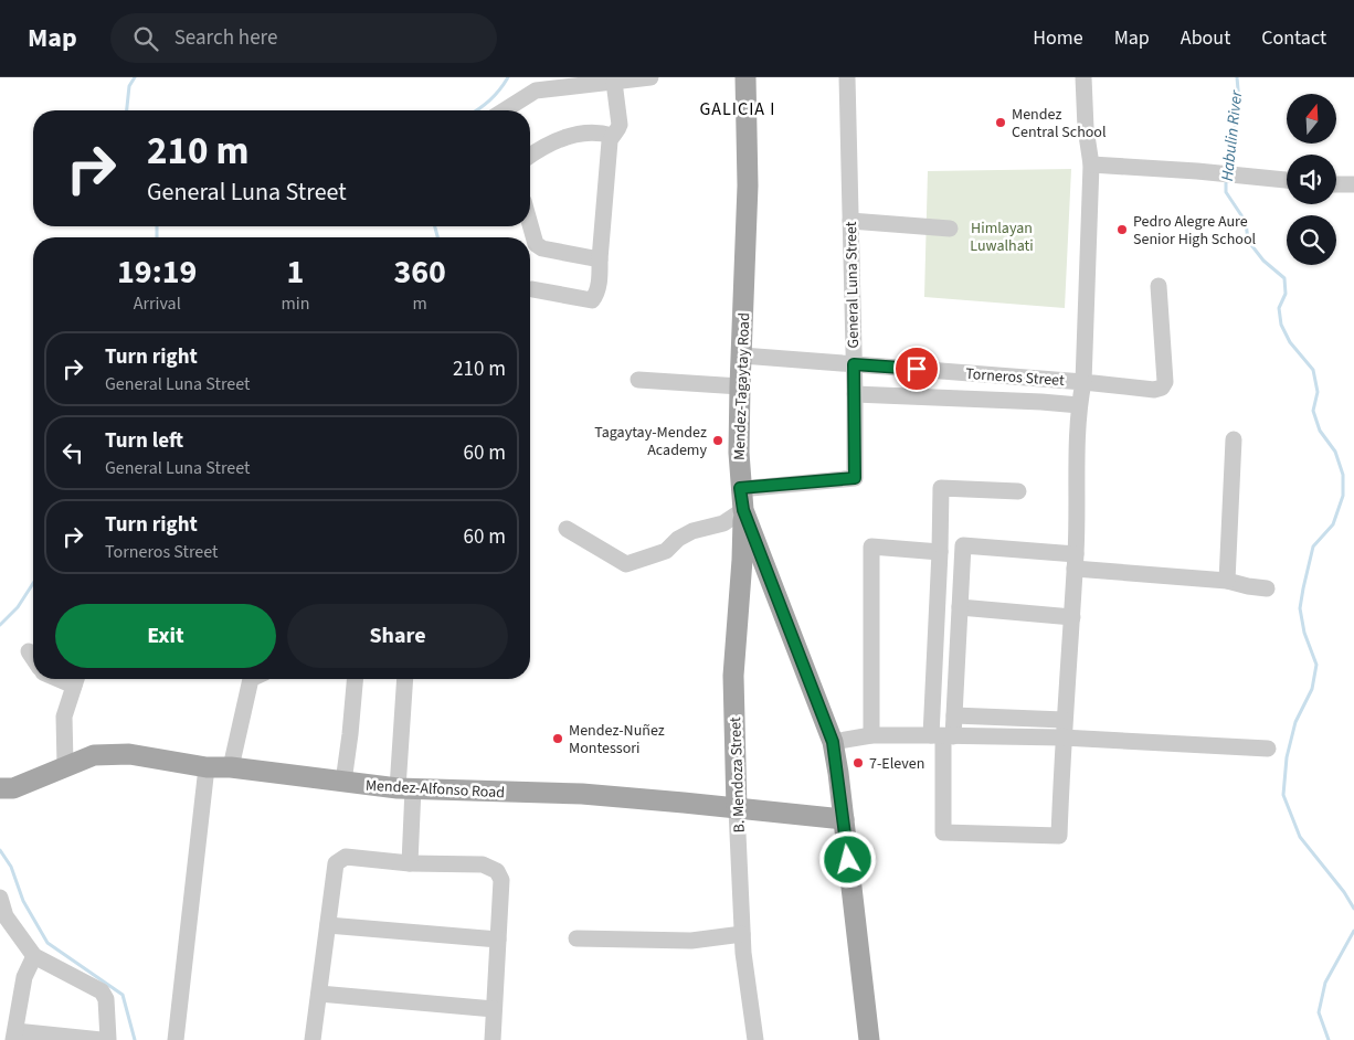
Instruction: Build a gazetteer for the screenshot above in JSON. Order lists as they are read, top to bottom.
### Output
{
  "streets": {
    "main road": ["Mendez-Tagaytay Road", "B. Mendoza Street", "Mendez-Alfonso Road"],
    "street": ["General Luna Street", "Torneros Street"]
  },
  "crossings": [
    ["General Luna Street", "Torneros Street"],
    ["General Luna Street", "Mendez-Tagaytay Road"],
    ["Torneros Street", "Mendez-Tagaytay Road"],
    ["Mendez-Tagaytay Road", "B. Mendoza Street"],
    ["Mendez-Tagaytay Road", "Mendez-Alfonso Road"],
    ["B. Mendoza Street", "Mendez-Alfonso Road"]
  ],
  "districts": ["GALICIA I"],
  "water": ["Habulin River"],
  "parks": ["Himlayan Luwalhati"],
  "places": [
    "Mendez Central School",
    "Pedro Alegre Aure Senior High School",
    "Tagaytay-Mendez Academy",
    "Mendez-Nuñez Montessori",
    "7-Eleven"
  ],
  "north": "top",
  "page": {
    "header": "Map",
    "search": "Search here",
    "nav": [
      "Home",
      "Map",
      "About",
      "Contact"
    ],
    "turn": ["210 m", "General Luna Street"],
    "eta": [
      "19:19",
      "Arrival",
      "1",
      "min",
      "360",
      "m"
    ],
    "list": [
      {
        "name": "Turn right",
        "note": "General Luna Street",
        "value": "210 m"
      },
      {
        "name": "Turn left",
        "note": "General Luna Street",
        "value": "60 m"
      },
      {
        "name": "Turn right",
        "note": "Torneros Street",
        "value": "60 m"
      }
    ],
    "buttons": ["Exit", "Share"]
  }
}
